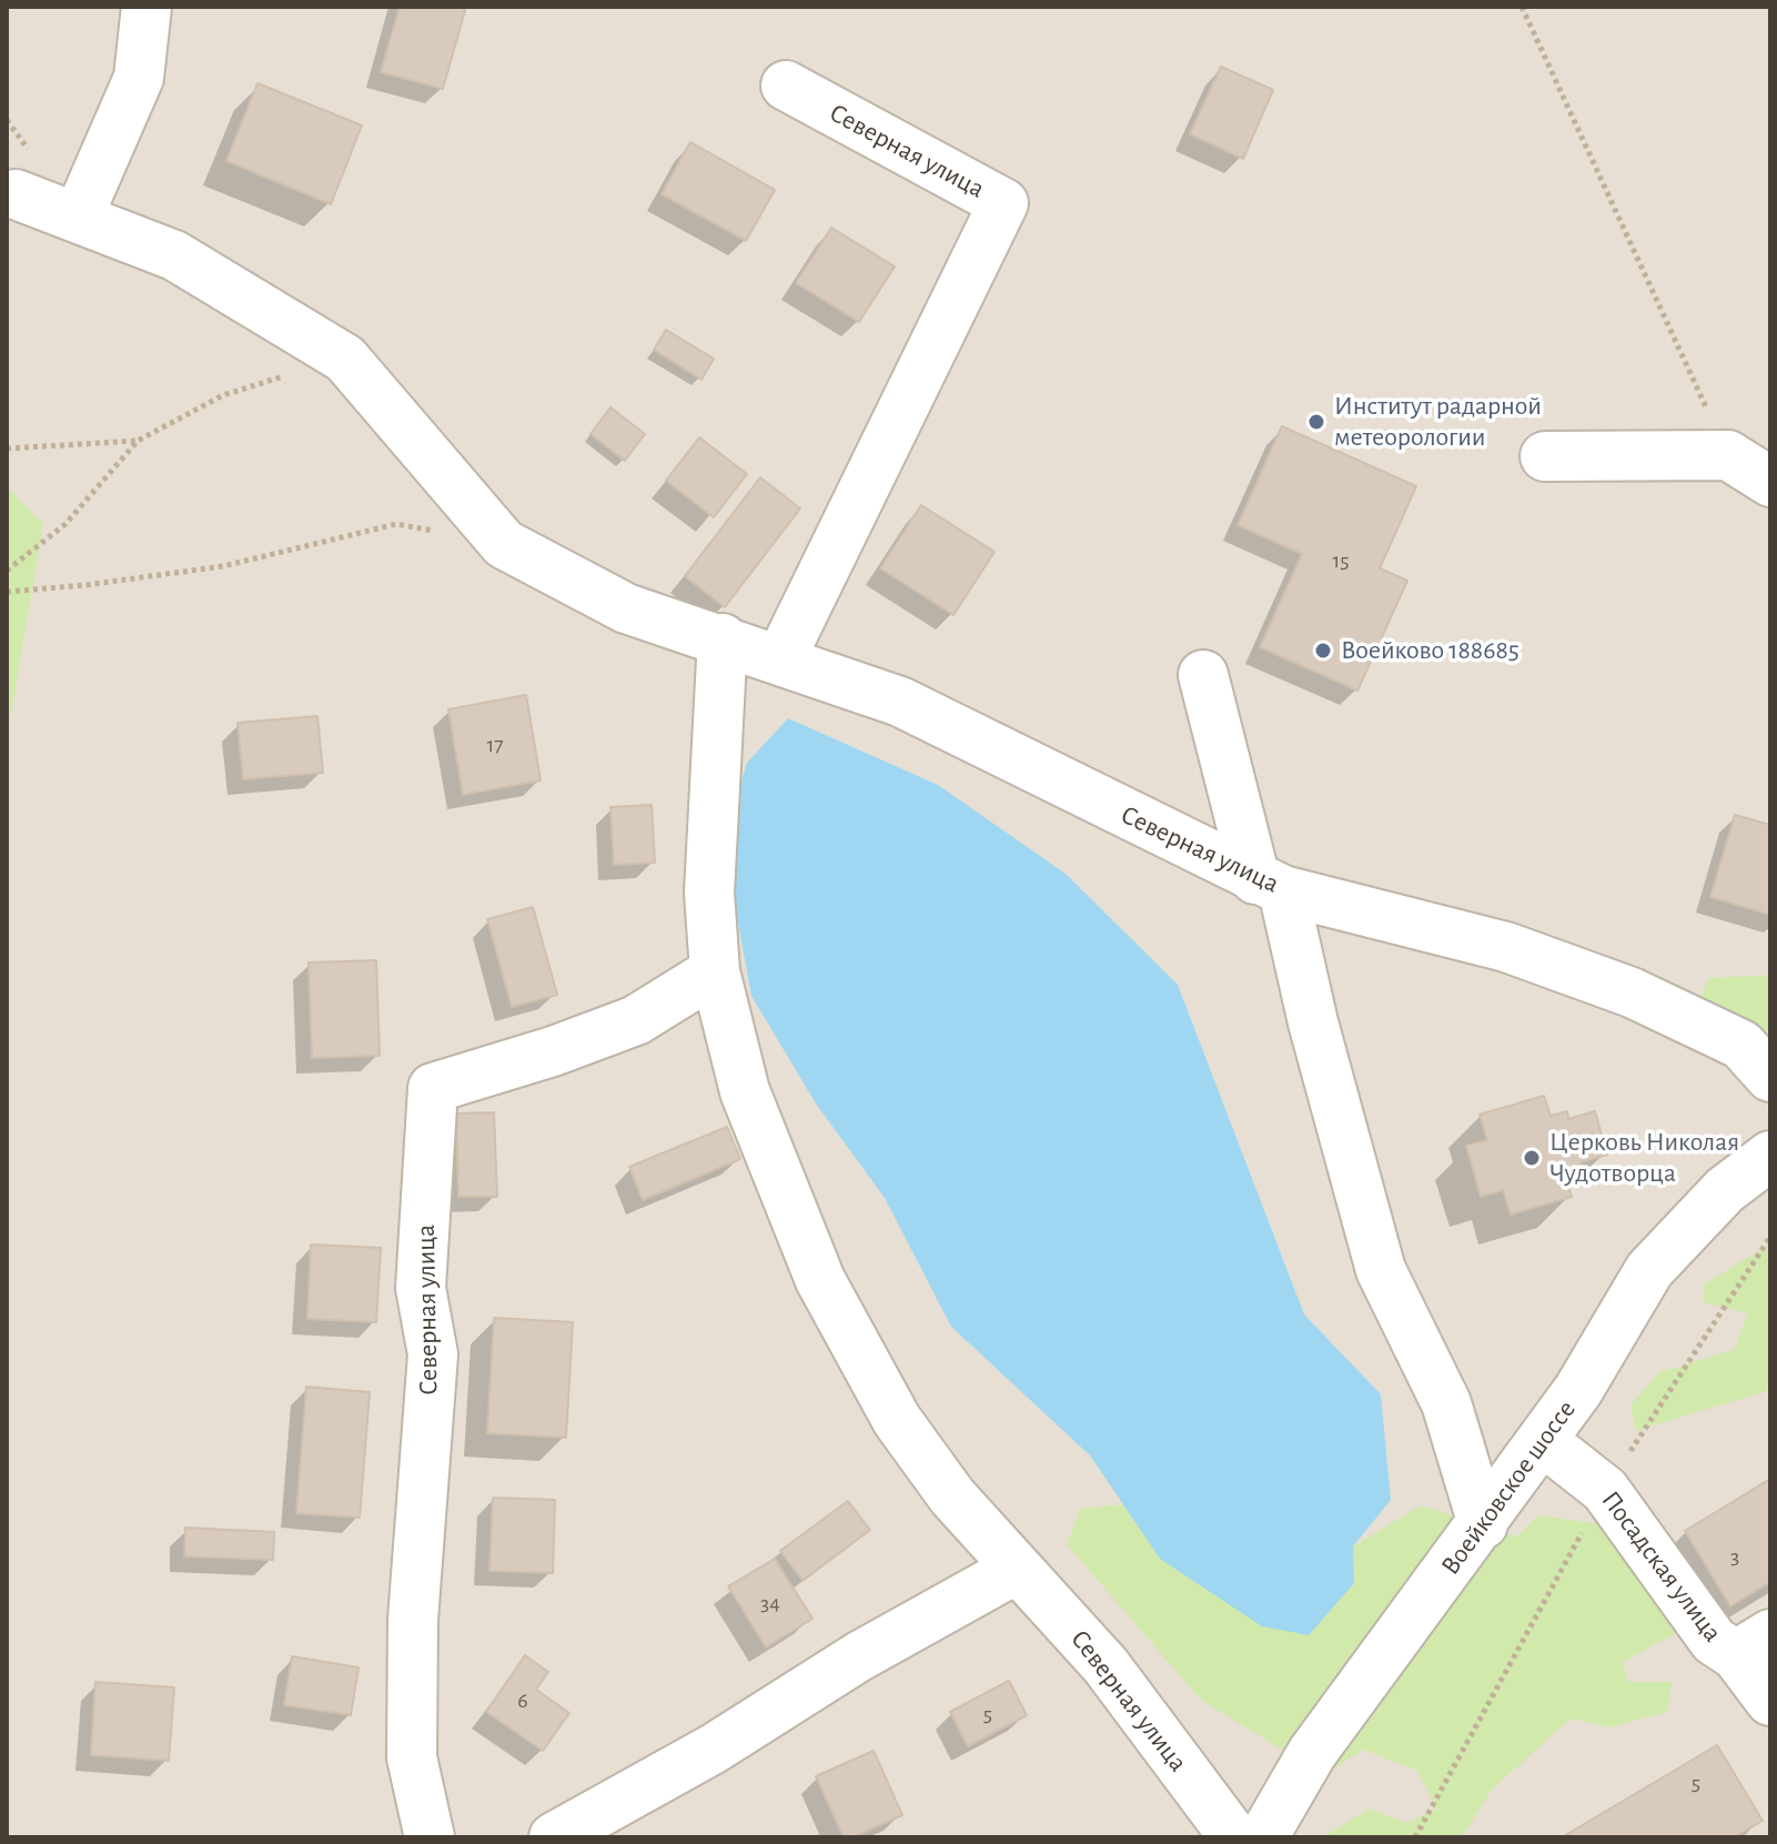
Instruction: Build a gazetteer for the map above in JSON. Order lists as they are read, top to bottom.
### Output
{
  "streets": {
    "street": ["Северная улица", "Воейковское шоссе", "Посадская улица"]
  },
  "crossings": [
    ["Воейковское шоссе", "Посадская улица"]
  ],
  "places": ["Институт радарной метеорологии", "Воейково 188685", "Церковь Николая Чудотворца"],
  "house_numbers": [
    "15",
    "17",
    "3",
    "34",
    "6",
    "5",
    "5"
  ]
}
